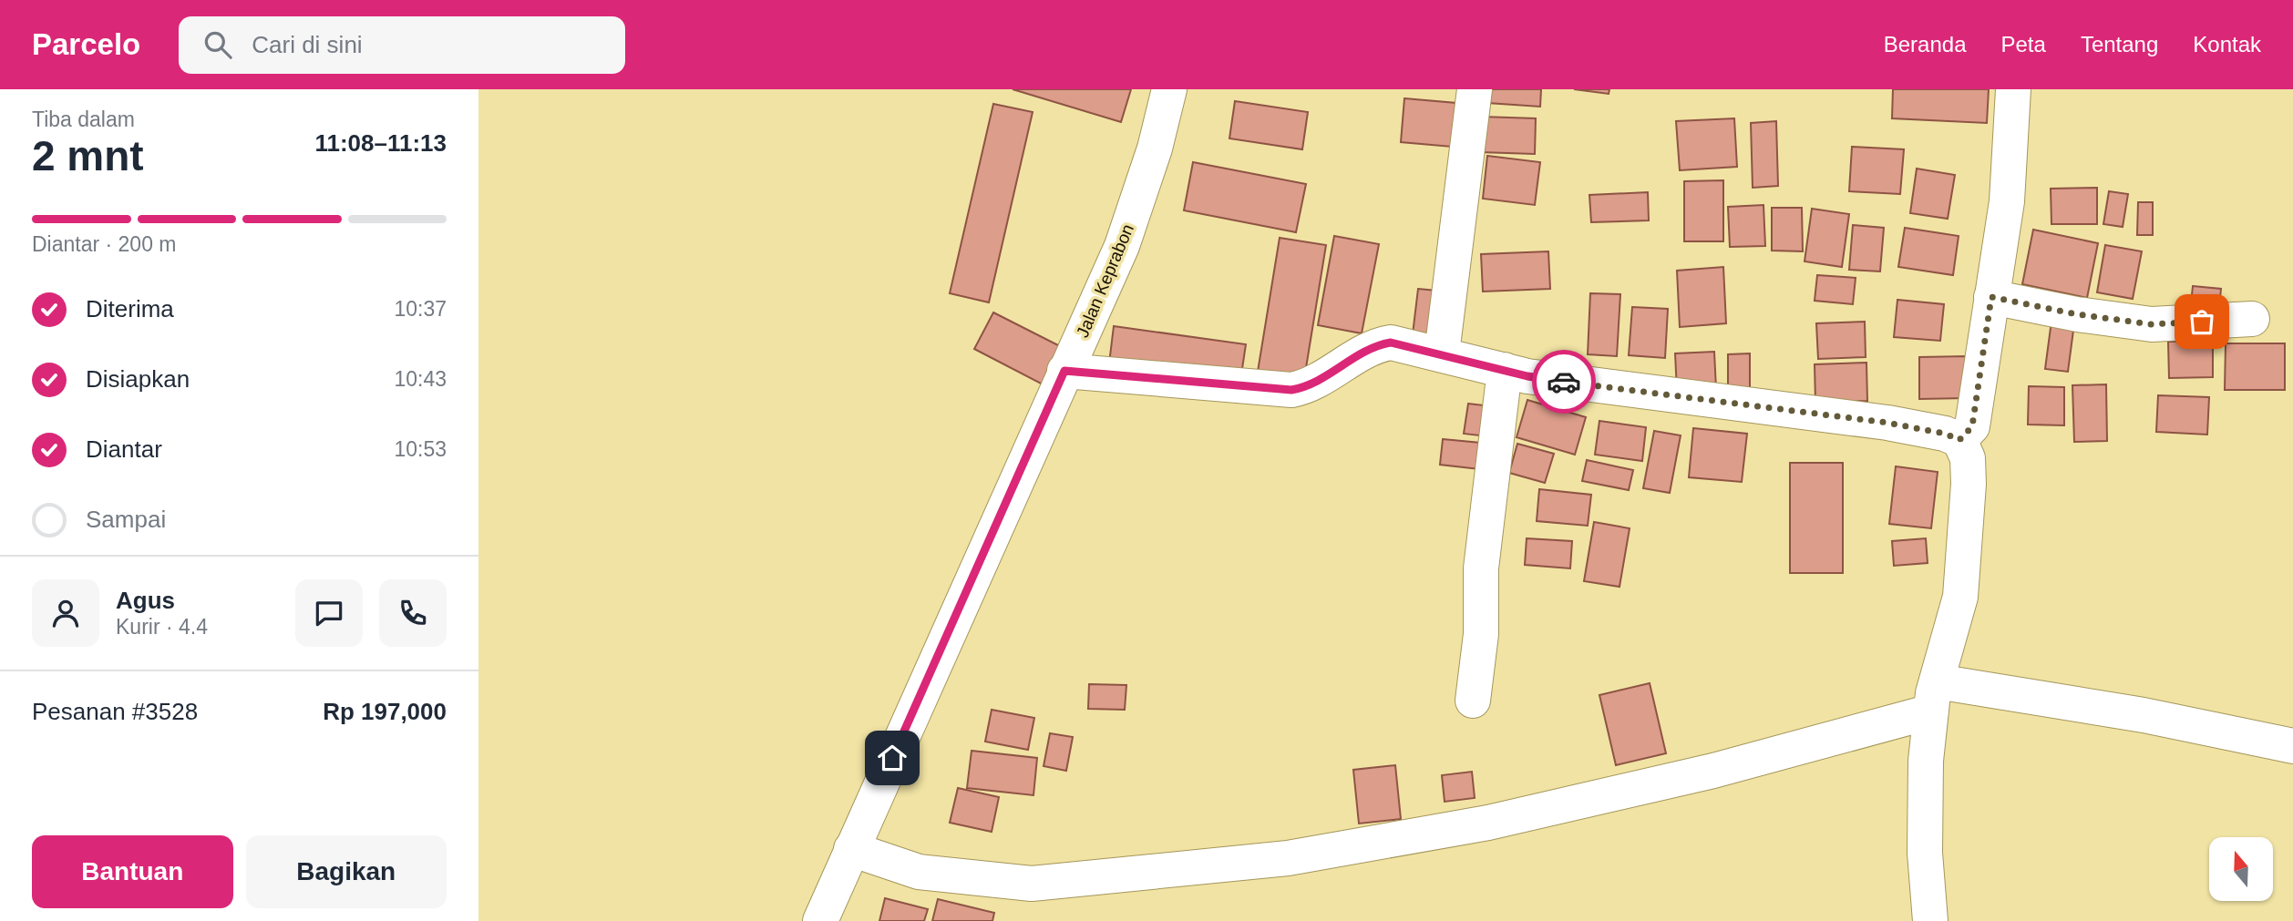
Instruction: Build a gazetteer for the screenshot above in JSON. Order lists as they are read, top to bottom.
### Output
{
  "streets": {
    "street": ["Jalan Keprabon"]
  },
  "north": "top",
  "page": {
    "header": "Parcelo",
    "search": "Cari di sini",
    "nav": [
      "Beranda",
      "Peta",
      "Tentang",
      "Kontak"
    ],
    "heading": ["2 mnt", "Tiba dalam", "11:08–11:13"],
    "panel": [
      "Agus",
      "Kurir · 4.4",
      "Pesanan #3528",
      "Rp 197,000"
    ],
    "bar": "Diantar · 200 m",
    "list": [
      ["Diterima", "10:37"],
      ["Disiapkan", "10:43"],
      ["Diantar", "10:53"],
      "Sampai"
    ],
    "buttons": ["Bantuan", "Bagikan"]
  }
}
